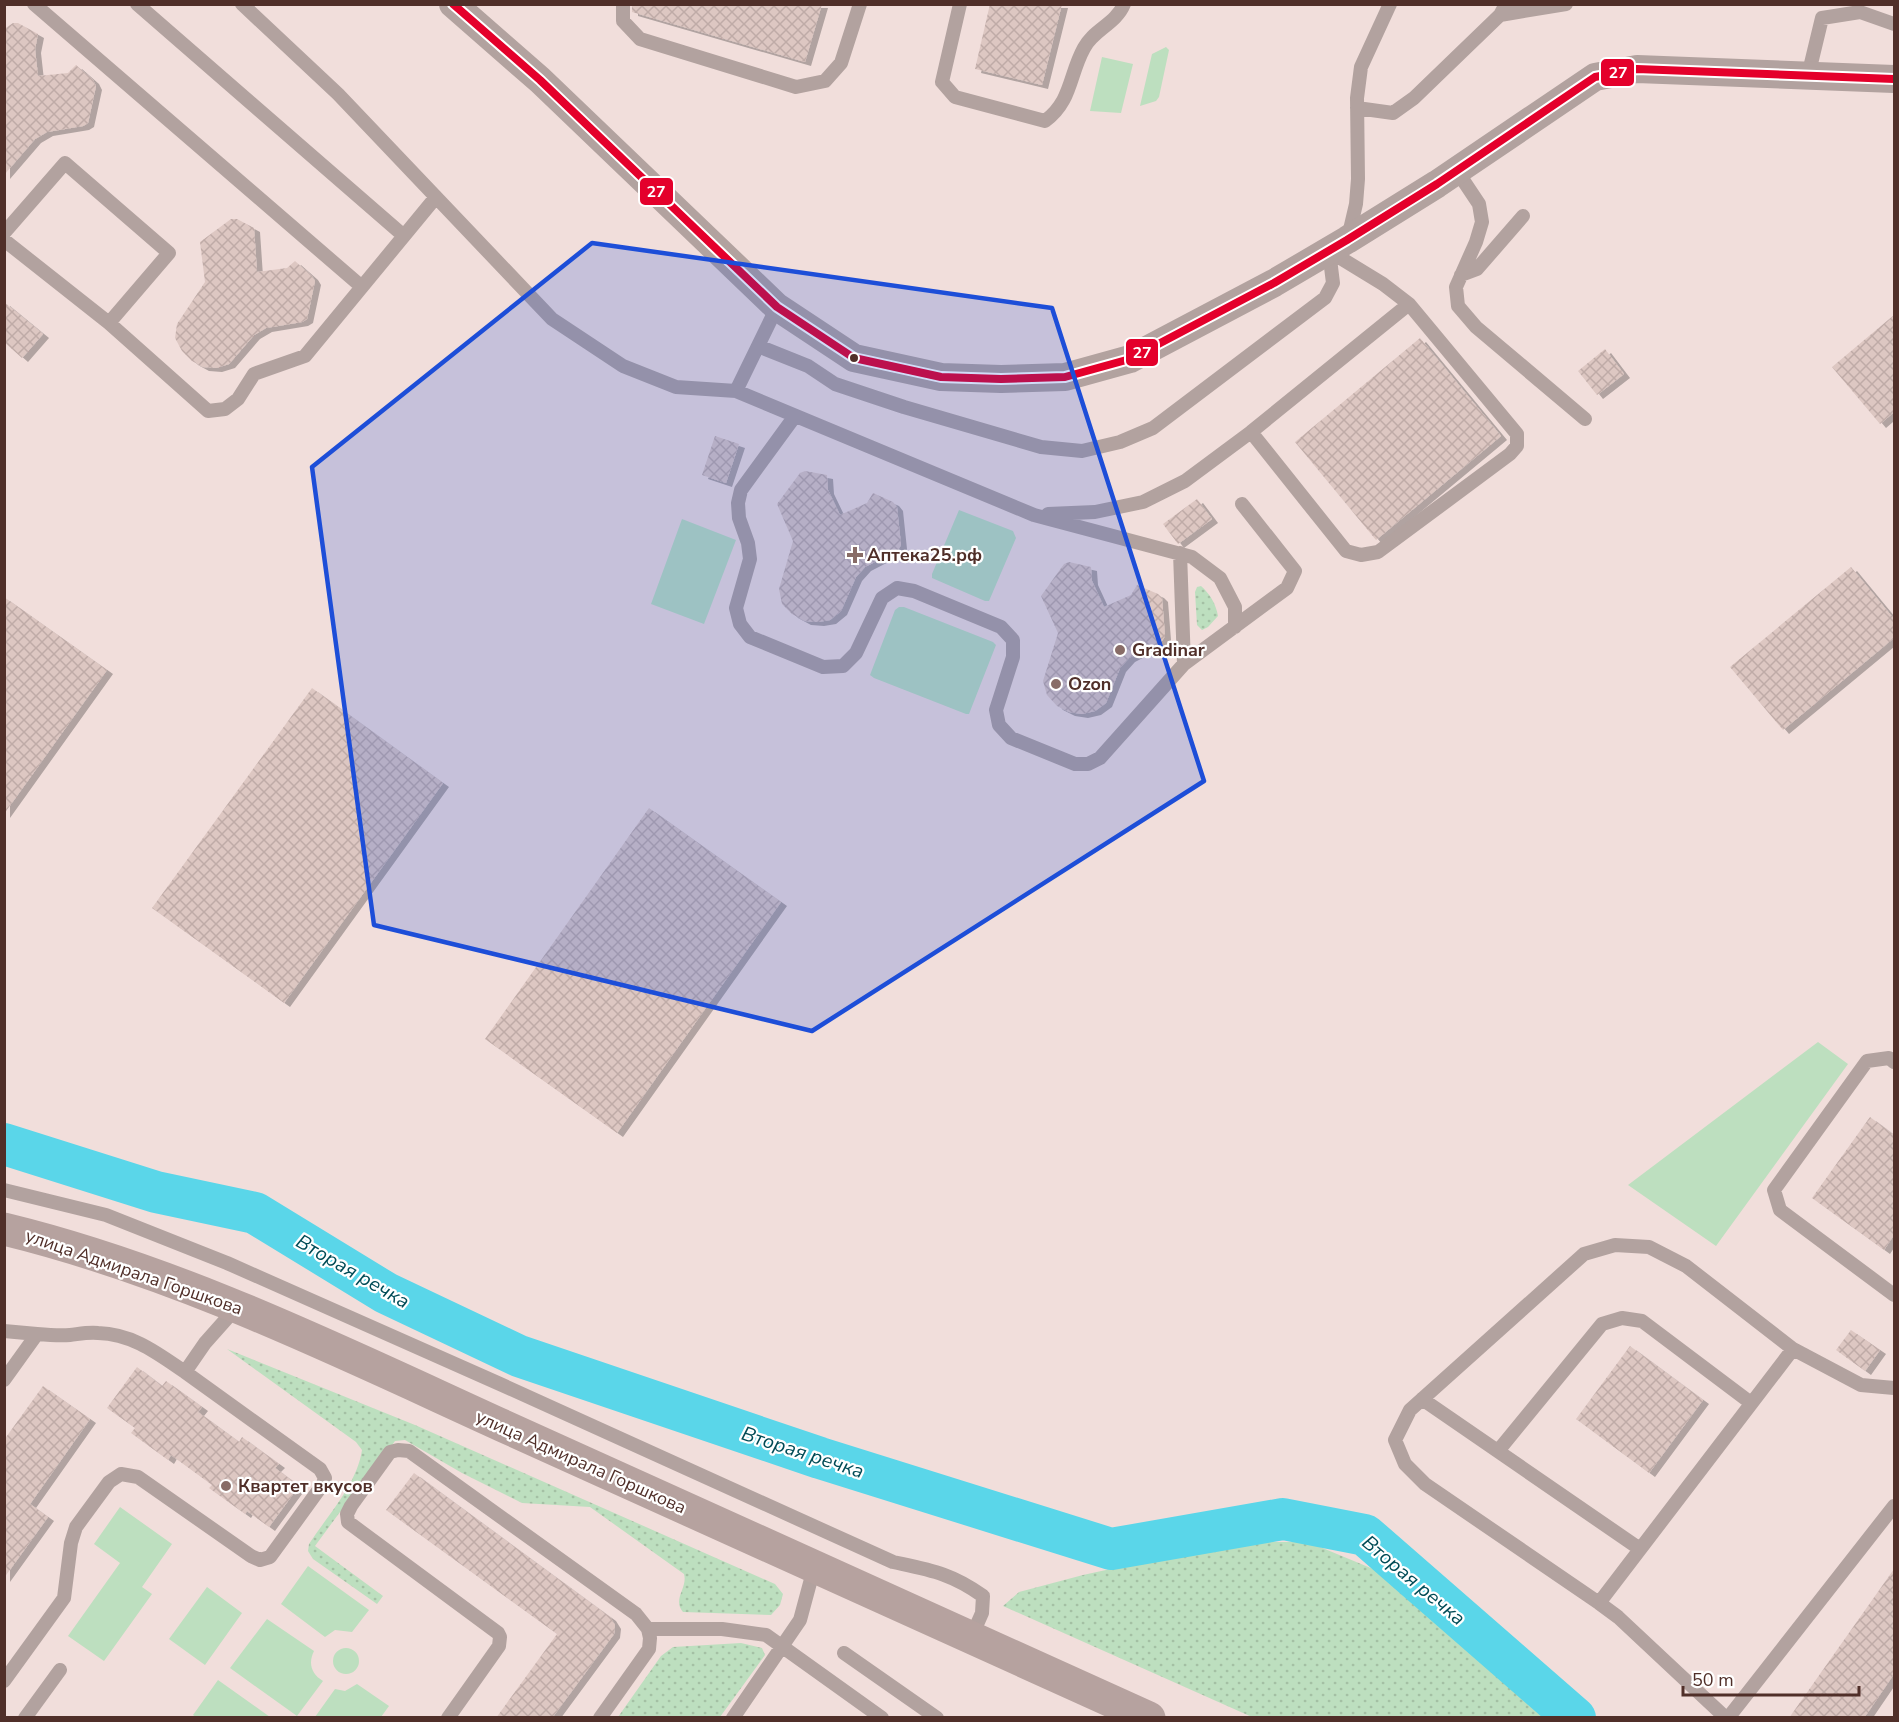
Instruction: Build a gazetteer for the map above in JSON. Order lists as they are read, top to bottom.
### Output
{
  "streets": {
    "main road": ["улица Адмирала Горшкова"]
  },
  "water": ["Вторая речка"],
  "places": {
    "health": ["Аптека25.рф"],
    "other": ["Gradinar", "Ozon", "Квартет вкусов"]
  },
  "lines": ["transit line 27"],
  "scale_bar": "50 m"
}
